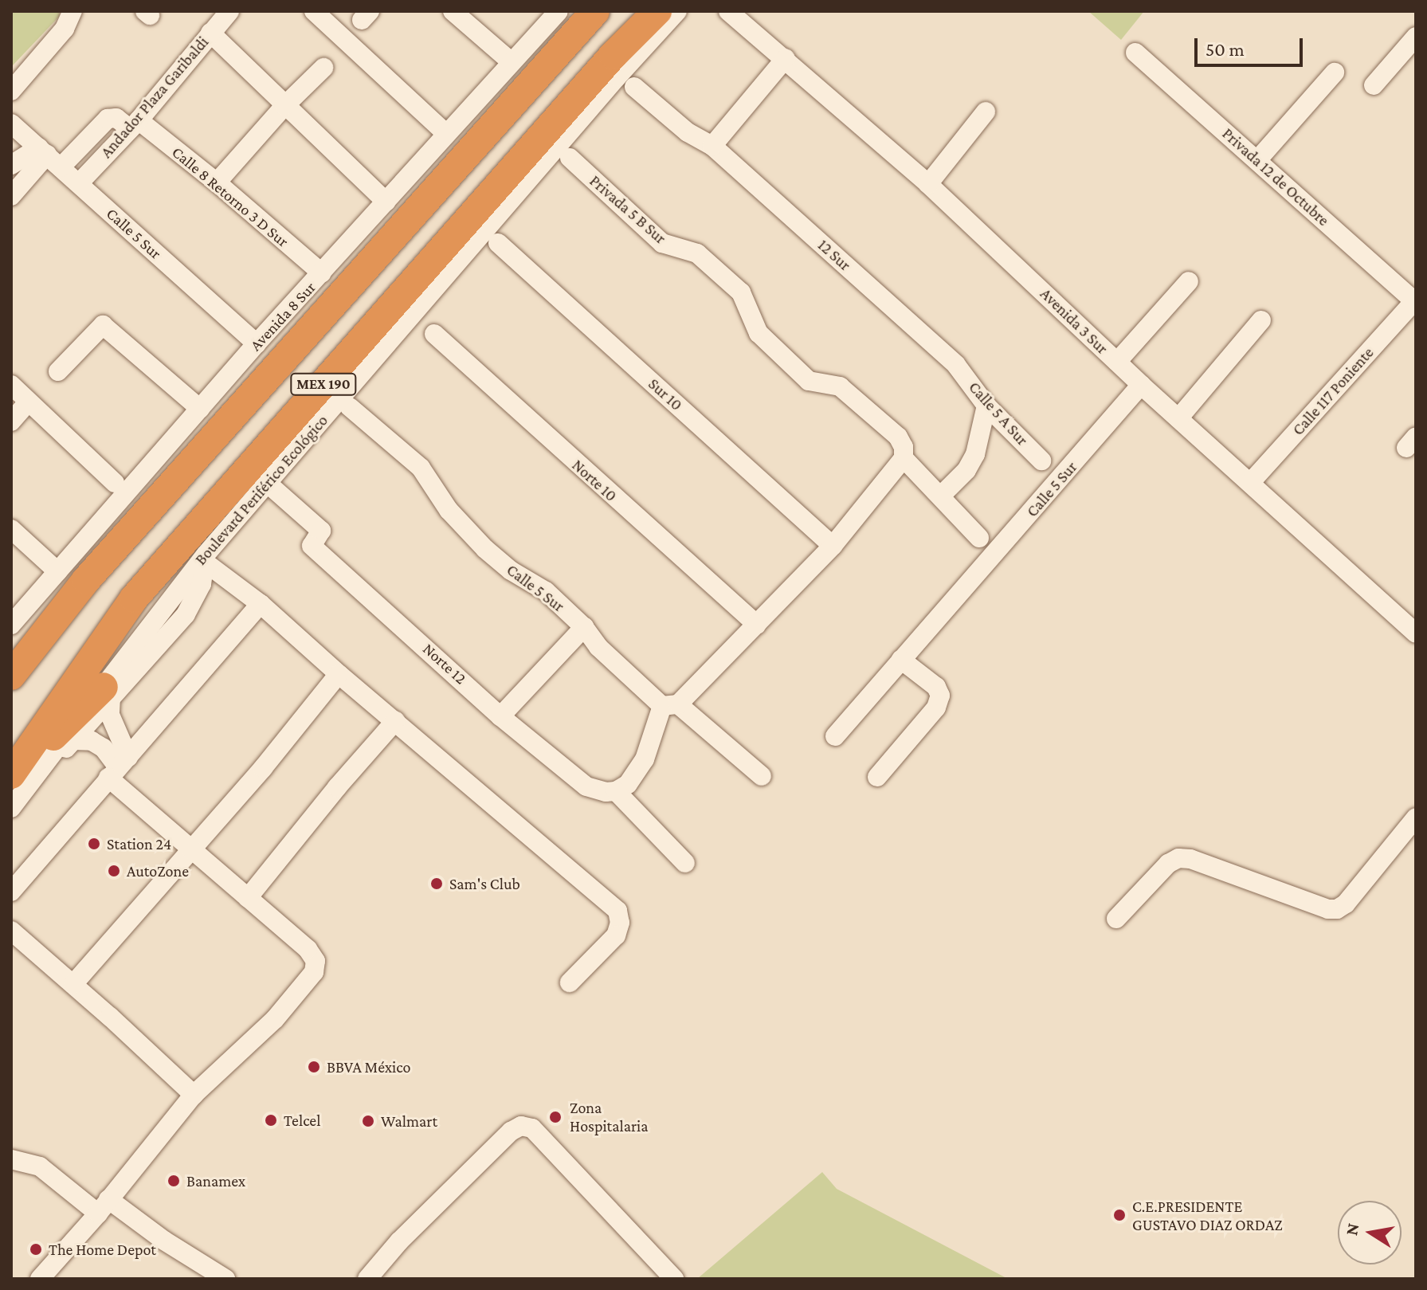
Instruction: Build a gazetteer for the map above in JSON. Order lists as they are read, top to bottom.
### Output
{
  "streets": {
    "highway": ["MEX 190", "Boulevard Periférico Ecológico"],
    "street": [
      "Andador Plaza Garibaldi",
      "Privada 12 de Octubre",
      "Calle 8 Retorno 3 D Sur",
      "Privada 5 B Sur",
      "Calle 5 Sur",
      "12 Sur",
      "Avenida 8 Sur",
      "Avenida 3 Sur",
      "Calle 117 Poniente",
      "Sur 10",
      "Calle 5 A Sur",
      "Norte 10",
      "Norte 12"
    ]
  },
  "crossings": [
    ["Andador Plaza Garibaldi", "Calle 8 Retorno 3 D Sur"],
    ["Andador Plaza Garibaldi", "Calle 5 Sur"],
    ["Privada 12 de Octubre", "Calle 117 Poniente"],
    ["Calle 8 Retorno 3 D Sur", "Avenida 8 Sur"],
    ["Calle 5 Sur", "Avenida 8 Sur"],
    ["Calle 5 Sur", "Avenida 3 Sur"],
    ["12 Sur", "Calle 5 A Sur"],
    ["Avenida 3 Sur", "Calle 117 Poniente"],
    ["Boulevard Periférico Ecológico", "Norte 12"]
  ],
  "places": [
    "Station 24",
    "AutoZone",
    "Sam's Club",
    "BBVA México",
    "Zona Hospitalaria",
    "Telcel",
    "Walmart",
    "Banamex",
    "C.E.PRESIDENTE GUSTAVO DIAZ ORDAZ",
    "The Home Depot"
  ],
  "scale_bar": "50 m",
  "north": "left"
}
